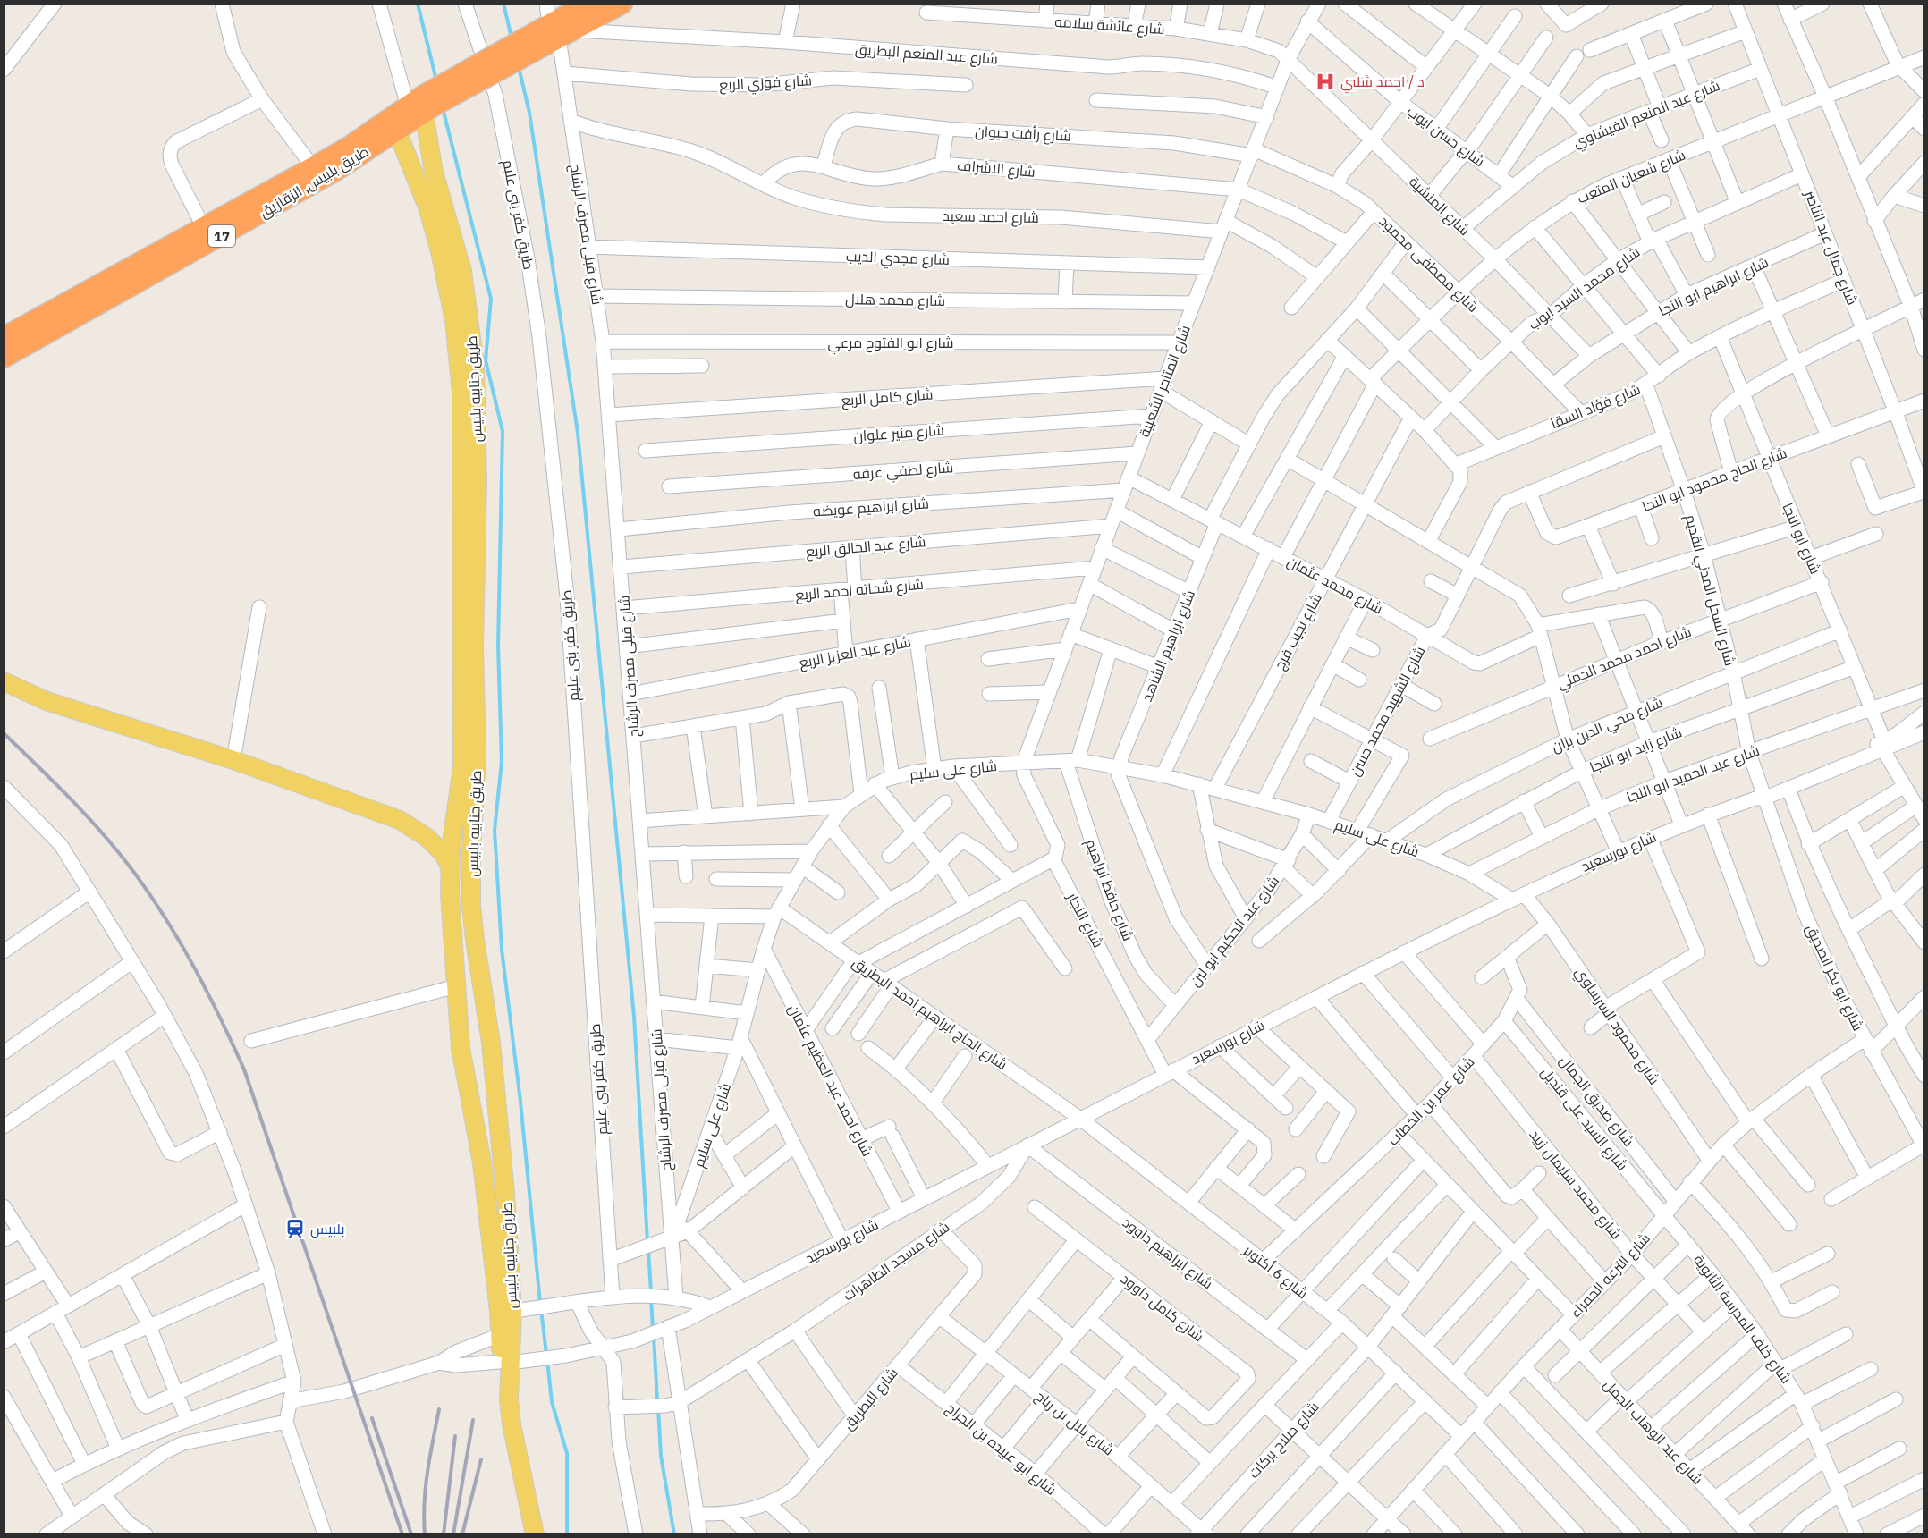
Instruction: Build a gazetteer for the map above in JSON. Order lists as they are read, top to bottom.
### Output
{
  "streets": {
    "highway": ["طريق بلبيس, الزقازيق", "17"],
    "main road": ["طريق جنابيه بلبيس"],
    "street": [
      "شارع عائشة سلامه",
      "شارع عبد المنعم البطريق",
      "شارع فوزي الربع",
      "شارع عبد المنعم الفيشاوي",
      "شارع رأفت حيوان",
      "شارع حسن ايوب",
      "شارع الاشراف",
      "شارع شعبان المتعب",
      "شارع المنشية",
      "طريق كفر بنى عليم",
      "شارع احمد سعيد",
      "شارع قبلى مصرف الرشاح",
      "شارع جمال عبد الناصر",
      "شارع مجدي الديب",
      "شارع مصطفى محمود",
      "شارع ابراهيم ابو النجا",
      "شارع محمد السيد ايوب",
      "شارع محمد هلال",
      "شارع ابو الفتوح مرعي",
      "شارع المتاجر الشعبية",
      "شارع كامل الربع",
      "شارع فؤاد السقا",
      "شارع منير علوان",
      "شارع لطفي عرفه",
      "شارع الحاج محمود ابو النجا",
      "شارع ابراهيم عويضه",
      "شارع ابو النجا",
      "شارع عبد الخالق الربع",
      "شارع محمد عثمان",
      "شارع شحاته احمد الربع",
      "شارع السجل المدني القديم",
      "شارع نجيب فرج",
      "شارع ابراهيم الشاهد",
      "شارع عبد العزيز الربع",
      "شارع احمد محمد الحملي",
      "شارع الشهيد محمد حسن",
      "شارع محي الدين بزان",
      "شارع زايد ابو النجا",
      "شارع على سليم",
      "شارع عبد الحميد ابو النجا",
      "شارع بورسعيد",
      "شارع حافظ ابراهيم",
      "شارع النجار",
      "شارع عبد الحكيم ابو لبن",
      "شارع ابو بكر الصديق",
      "شارع الحاج ابراهيم احمد البطريق",
      "شارع محمود السرساوي",
      "شارع احمد عبد العظيم عثمان",
      "شارع عمر بن الخطاب",
      "شارع صديق الجمال",
      "شارع السيد على قنديل",
      "شارع محمد سليمان زبيد",
      "شارع ابراهيم داوود",
      "شارع مسجد الطاهرات",
      "شارع 6 أكتوبر",
      "شارع الترعه الحمراء",
      "شارع كامل داوود",
      "شارع خلف المدرسة الثانوية",
      "شارع البطريق",
      "شارع بلال بن رباح",
      "شارع عبد الوهاب الجمل",
      "شارع صلاح بركات",
      "شارع ابو عبيده بن الجراح"
    ]
  },
  "crossings": [
    ["شارع عائشة سلامه", "شارع المنشية"],
    ["شارع عائشة سلامه", "شارع المتاجر الشعبية"],
    ["شارع عبد المنعم البطريق", "طريق بلبيس, الزقازيق"],
    ["شارع عبد المنعم البطريق", "شارع قبلى مصرف الرشاح"],
    ["شارع عبد المنعم البطريق", "شارع المتاجر الشعبية"],
    ["شارع فوزي الربع", "شارع قبلى مصرف الرشاح"],
    ["شارع عبد المنعم الفيشاوي", "شارع حسن ايوب"],
    ["شارع عبد المنعم الفيشاوي", "شارع المنشية"],
    ["شارع عبد المنعم الفيشاوي", "شارع جمال عبد الناصر"],
    ["شارع رأفت حيوان", "شارع الاشراف"],
    ["شارع رأفت حيوان", "شارع مصطفى محمود"],
    ["شارع رأفت حيوان", "شارع المتاجر الشعبية"],
    ["شارع حسن ايوب", "شارع المتاجر الشعبية"],
    ["شارع الاشراف", "شارع احمد سعيد"],
    ["شارع الاشراف", "شارع المتاجر الشعبية"],
    ["شارع شعبان المتعب", "شارع المنشية"],
    ["شارع شعبان المتعب", "شارع جمال عبد الناصر"],
    ["شارع شعبان المتعب", "شارع مصطفى محمود"],
    ["شارع شعبان المتعب", "شارع محمد عثمان"],
    ["طريق بلبيس, الزقازيق", "شارع قبلى مصرف الرشاح"],
    ["طريق بلبيس, الزقازيق", "طريق جنابيه بلبيس"],
    ["شارع المنشية", "شارع ابراهيم ابو النجا"],
    ["شارع المنشية", "شارع محمد السيد ايوب"],
    ["شارع المنشية", "شارع المتاجر الشعبية"],
    ["شارع احمد سعيد", "شارع قبلى مصرف الرشاح"],
    ["شارع احمد سعيد", "شارع المتاجر الشعبية"],
    ["شارع قبلى مصرف الرشاح", "شارع مجدي الديب"],
    ["شارع قبلى مصرف الرشاح", "شارع محمد هلال"],
    ["شارع قبلى مصرف الرشاح", "شارع ابو الفتوح مرعي"],
    ["شارع قبلى مصرف الرشاح", "شارع كامل الربع"],
    ["شارع قبلى مصرف الرشاح", "شارع ابراهيم عويضه"],
    ["شارع قبلى مصرف الرشاح", "شارع عبد الخالق الربع"],
    ["شارع قبلى مصرف الرشاح", "شارع شحاته احمد الربع"],
    ["شارع قبلى مصرف الرشاح", "شارع عبد العزيز الربع"],
    ["شارع قبلى مصرف الرشاح", "شارع على سليم"],
    ["شارع جمال عبد الناصر", "شارع ابراهيم ابو النجا"],
    ["شارع جمال عبد الناصر", "شارع محمد السيد ايوب"],
    ["شارع جمال عبد الناصر", "شارع فؤاد السقا"],
    ["شارع جمال عبد الناصر", "شارع الحاج محمود ابو النجا"],
    ["شارع مجدي الديب", "شارع المتاجر الشعبية"],
    ["شارع مصطفى محمود", "شارع ابراهيم ابو النجا"],
    ["شارع مصطفى محمود", "شارع محمد السيد ايوب"],
    ["شارع مصطفى محمود", "شارع المتاجر الشعبية"],
    ["شارع مصطفى محمود", "شارع فؤاد السقا"],
    ["شارع مصطفى محمود", "شارع ابراهيم الشاهد"],
    ["شارع محمد هلال", "شارع المتاجر الشعبية"],
    ["شارع ابو الفتوح مرعي", "شارع المتاجر الشعبية"],
    ["شارع المتاجر الشعبية", "شارع كامل الربع"],
    ["شارع المتاجر الشعبية", "شارع منير علوان"],
    ["شارع المتاجر الشعبية", "شارع لطفي عرفه"],
    ["شارع المتاجر الشعبية", "شارع ابراهيم عويضه"],
    ["شارع المتاجر الشعبية", "شارع عبد الخالق الربع"],
    ["شارع المتاجر الشعبية", "شارع محمد عثمان"],
    ["شارع المتاجر الشعبية", "شارع شحاته احمد الربع"],
    ["شارع المتاجر الشعبية", "شارع عبد العزيز الربع"],
    ["شارع المتاجر الشعبية", "شارع على سليم"],
    ["شارع المتاجر الشعبية", "شارع النجار"],
    ["طريق جنابيه بلبيس", "شارع بورسعيد"],
    ["شارع فؤاد السقا", "شارع ابو النجا"],
    ["شارع فؤاد السقا", "شارع السجل المدني القديم"],
    ["شارع الحاج محمود ابو النجا", "شارع ابو النجا"],
    ["شارع الحاج محمود ابو النجا", "شارع السجل المدني القديم"],
    ["شارع الحاج محمود ابو النجا", "شارع الشهيد محمد حسن"],
    ["شارع ابراهيم عويضه", "شارع محمد عثمان"],
    ["شارع ابو النجا", "شارع احمد محمد الحملي"],
    ["شارع ابو النجا", "شارع محي الدين بزان"],
    ["شارع ابو النجا", "شارع زايد ابو النجا"],
    ["شارع ابو النجا", "شارع عبد الحميد ابو النجا"],
    ["شارع ابو النجا", "شارع بورسعيد"],
    ["شارع محمد عثمان", "شارع نجيب فرج"],
    ["شارع محمد عثمان", "شارع ابراهيم الشاهد"],
    ["شارع محمد عثمان", "شارع الشهيد محمد حسن"],
    ["شارع السجل المدني القديم", "شارع احمد محمد الحملي"],
    ["شارع السجل المدني القديم", "شارع الشهيد محمد حسن"],
    ["شارع السجل المدني القديم", "شارع محي الدين بزان"],
    ["شارع السجل المدني القديم", "شارع زايد ابو النجا"],
    ["شارع السجل المدني القديم", "شارع عبد الحميد ابو النجا"],
    ["شارع السجل المدني القديم", "شارع بورسعيد"],
    ["شارع السجل المدني القديم", "شارع ابو بكر الصديق"],
    ["شارع نجيب فرج", "شارع على سليم"],
    ["شارع ابراهيم الشاهد", "شارع على سليم"],
    ["شارع الشهيد محمد حسن", "شارع على سليم"],
    ["شارع محي الدين بزان", "شارع على سليم"],
    ["شارع زايد ابو النجا", "شارع على سليم"],
    ["شارع على سليم", "شارع عبد الحميد ابو النجا"],
    ["شارع على سليم", "شارع بورسعيد"],
    ["شارع على سليم", "شارع حافظ ابراهيم"],
    ["شارع على سليم", "شارع النجار"],
    ["شارع على سليم", "شارع عبد الحكيم ابو لبن"],
    ["شارع على سليم", "شارع الحاج ابراهيم احمد البطريق"],
    ["شارع على سليم", "شارع محمود السرساوي"],
    ["شارع على سليم", "شارع احمد عبد العظيم عثمان"],
    ["شارع بورسعيد", "شارع النجار"],
    ["شارع بورسعيد", "شارع ابو بكر الصديق"],
    ["شارع بورسعيد", "شارع الحاج ابراهيم احمد البطريق"],
    ["شارع بورسعيد", "شارع محمود السرساوي"],
    ["شارع بورسعيد", "شارع احمد عبد العظيم عثمان"],
    ["شارع بورسعيد", "شارع ابراهيم داوود"],
    ["شارع بورسعيد", "شارع مسجد الطاهرات"],
    ["شارع بورسعيد", "شارع 6 أكتوبر"],
    ["شارع حافظ ابراهيم", "شارع عبد الحكيم ابو لبن"],
    ["شارع النجار", "شارع عبد الحكيم ابو لبن"],
    ["شارع ابو بكر الصديق", "شارع الترعه الحمراء"],
    ["شارع الحاج ابراهيم احمد البطريق", "شارع 6 أكتوبر"],
    ["شارع محمود السرساوي", "شارع الترعه الحمراء"],
    ["شارع عمر بن الخطاب", "شارع صديق الجمال"],
    ["شارع عمر بن الخطاب", "شارع السيد على قنديل"],
    ["شارع عمر بن الخطاب", "شارع محمد سليمان زبيد"],
    ["شارع عمر بن الخطاب", "شارع 6 أكتوبر"],
    ["شارع صديق الجمال", "شارع الترعه الحمراء"],
    ["شارع السيد على قنديل", "شارع الترعه الحمراء"],
    ["شارع السيد على قنديل", "شارع خلف المدرسة الثانوية"],
    ["شارع محمد سليمان زبيد", "شارع الترعه الحمراء"],
    ["شارع ابراهيم داوود", "شارع مسجد الطاهرات"],
    ["شارع مسجد الطاهرات", "شارع البطريق"],
    ["شارع 6 أكتوبر", "شارع الترعه الحمراء"],
    ["شارع 6 أكتوبر", "شارع صلاح بركات"],
    ["شارع الترعه الحمراء", "شارع خلف المدرسة الثانوية"],
    ["شارع الترعه الحمراء", "شارع عبد الوهاب الجمل"],
    ["شارع البطريق", "شارع بلال بن رباح"],
    ["شارع البطريق", "شارع ابو عبيده بن الجراح"],
    ["شارع بلال بن رباح", "شارع صلاح بركات"]
  ],
  "places": {
    "hospital": ["د / احمد شلبي"],
    "station": ["بلبيس"]
  }
}
